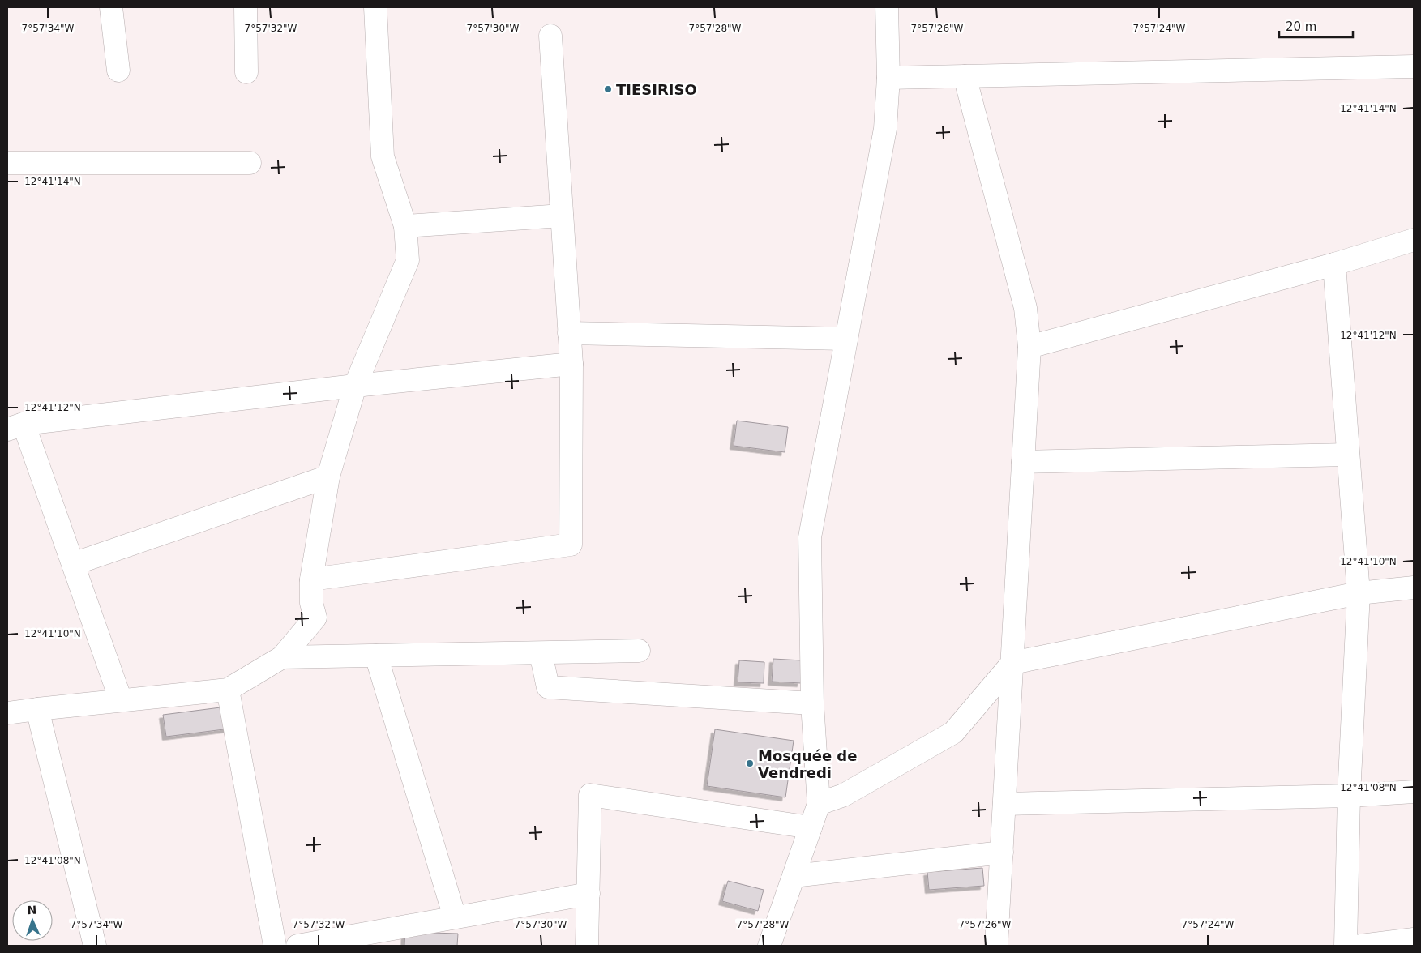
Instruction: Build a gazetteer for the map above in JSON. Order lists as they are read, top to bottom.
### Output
{
  "places": ["TIESIRISO", "Mosquée de Vendredi"],
  "scale_bar": "20 m",
  "north": "top",
  "coordinates": [
    "7°57'34\"W",
    "7°57'32\"W",
    "7°57'30\"W",
    "7°57'28\"W",
    "7°57'26\"W",
    "7°57'24\"W",
    "12°41'14\"N",
    "12°41'12\"N",
    "12°41'10\"N",
    "12°41'08\"N"
  ]
}
